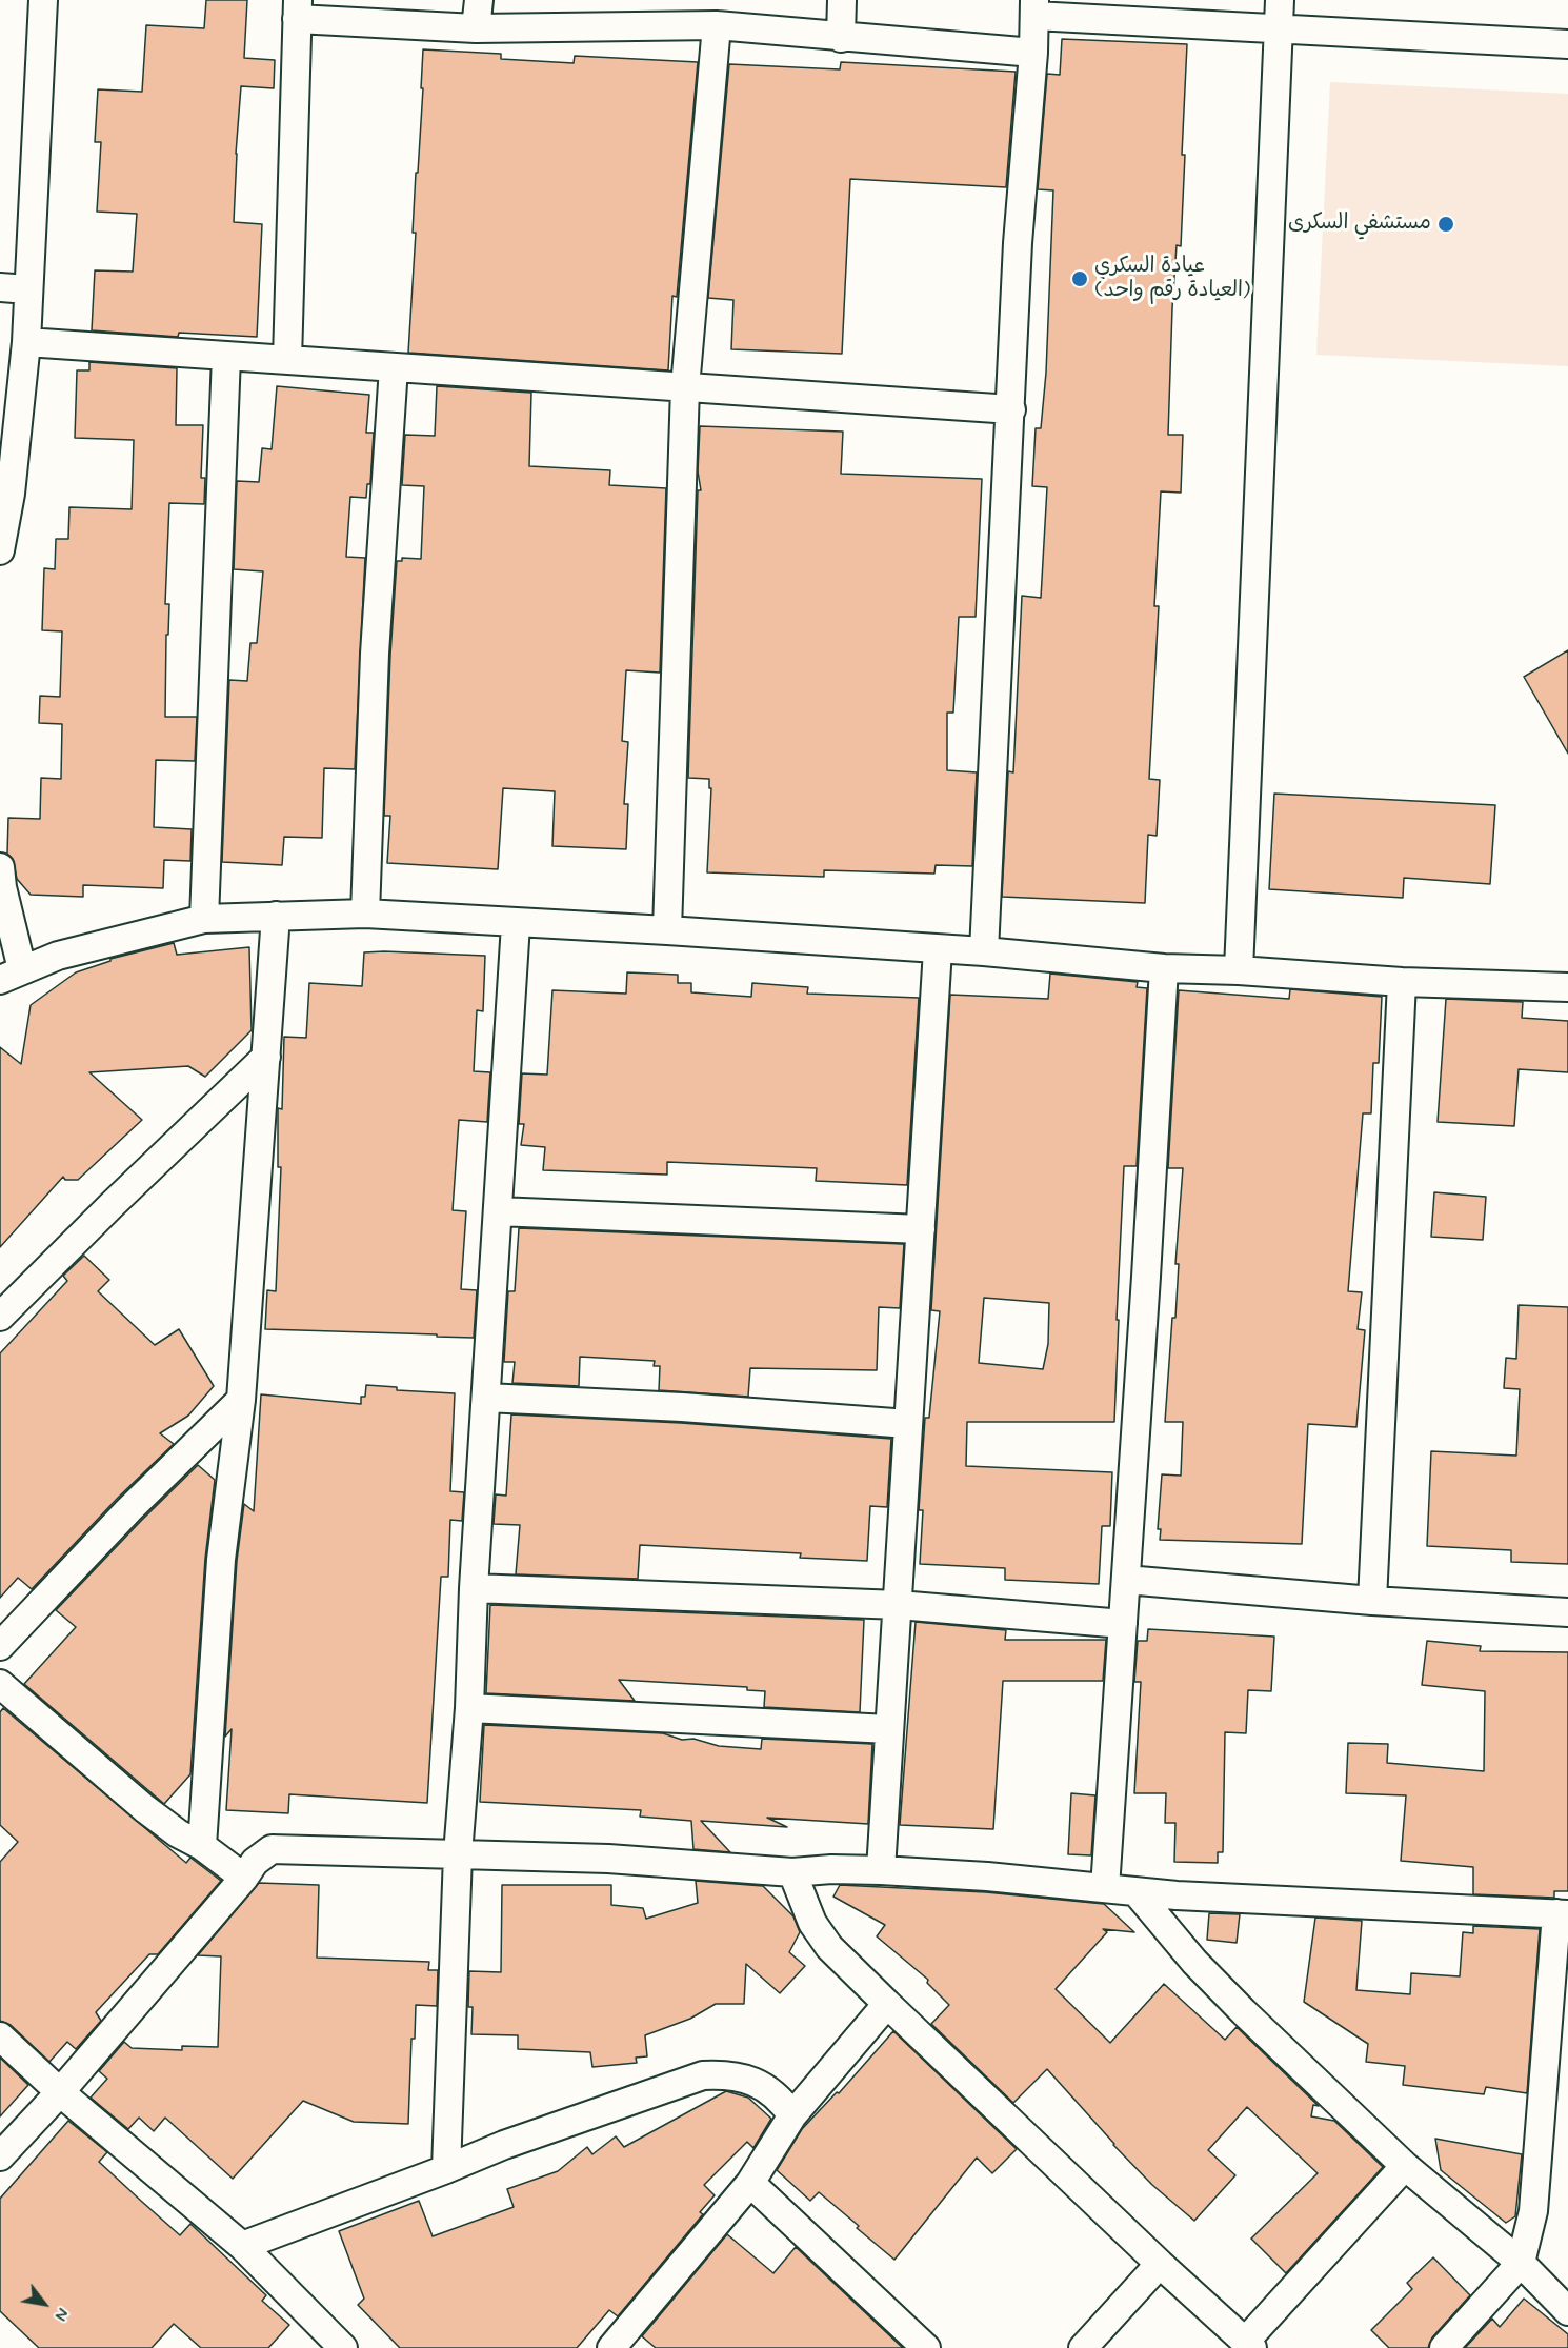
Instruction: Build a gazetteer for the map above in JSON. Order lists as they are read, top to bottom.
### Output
{
  "places": ["مستشفي السكرى", "عيادة السكري (العيادة رقم واحد)"],
  "north": "bottom right"
}
